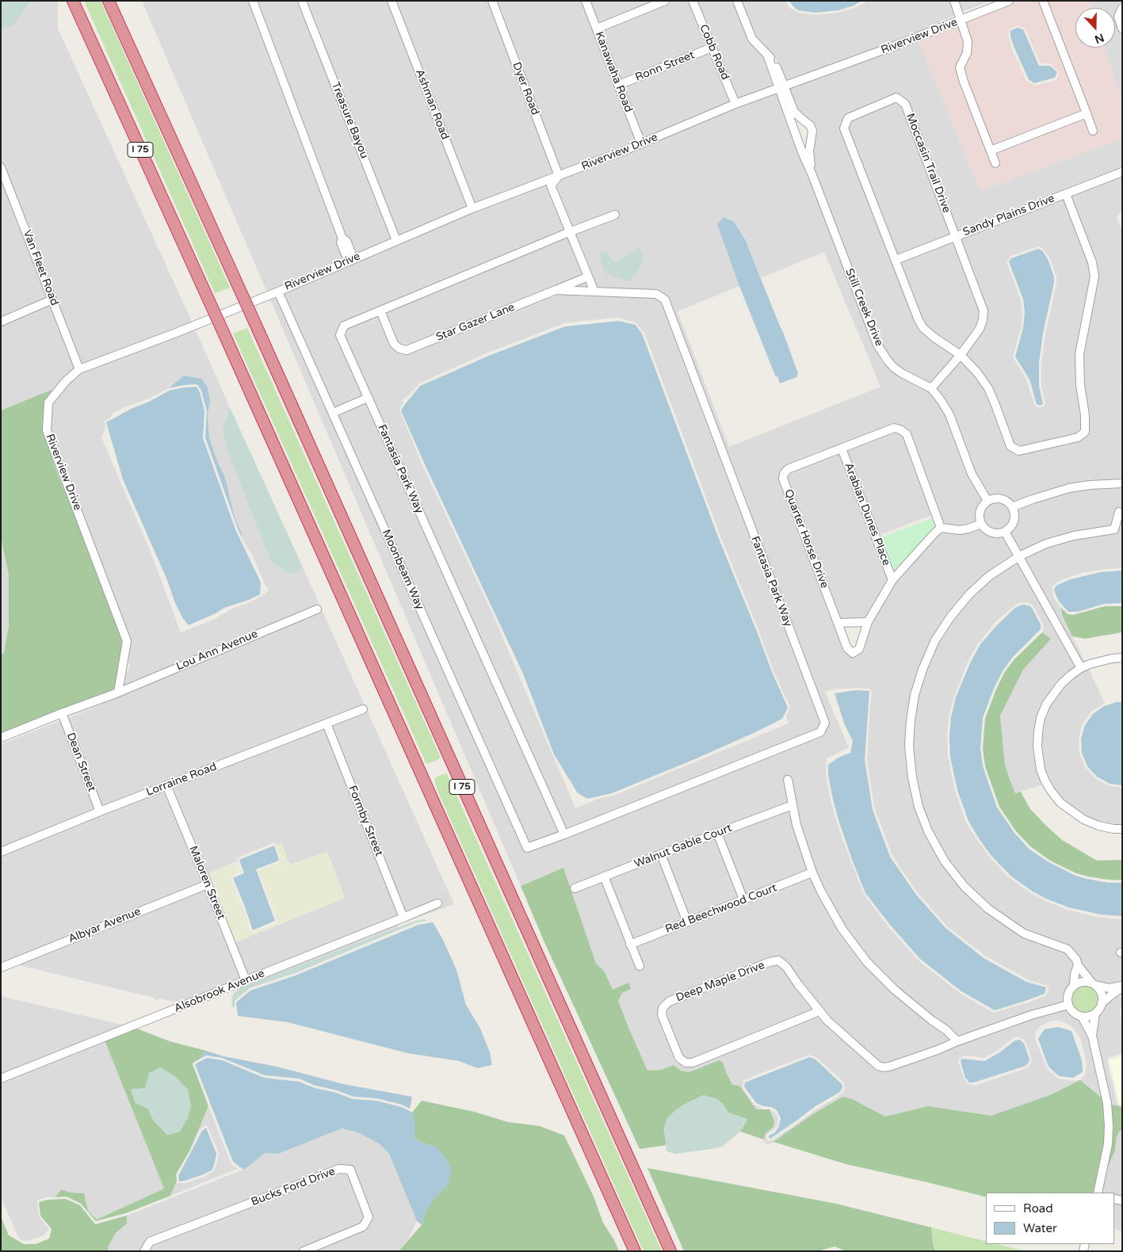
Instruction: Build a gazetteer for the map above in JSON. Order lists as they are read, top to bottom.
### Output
{
  "streets": {
    "highway": ["I 75"],
    "street": [
      "Riverview Drive",
      "Cobb Road",
      "Ronn Street",
      "Kanawaha Road",
      "Dyer Road",
      "Ashman Road",
      "Treasure Bayou",
      "Moccasin Trail Drive",
      "Sandy Plains Drive",
      "Van Fleet Road",
      "Still Creek Drive",
      "Star Gazer Lane",
      "Fantasia Park Way",
      "Arabian Dunes Place",
      "Quarter Horse Drive",
      "Moonbeam Way",
      "Lou Ann Avenue",
      "Dean Street",
      "Lorraine Road",
      "Formby Street",
      "Walnut Gable Court",
      "Maloren Street",
      "Red Beechwood Court",
      "Albyar Avenue",
      "Deep Maple Drive",
      "Alsobrook Avenue",
      "Bucks Ford Drive"
    ]
  },
  "crossings": [
    ["Riverview Drive", "Cobb Road"],
    ["Riverview Drive", "Kanawaha Road"],
    ["Riverview Drive", "Dyer Road"],
    ["Riverview Drive", "Ashman Road"],
    ["Riverview Drive", "Treasure Bayou"],
    ["Riverview Drive", "Van Fleet Road"],
    ["Riverview Drive", "Still Creek Drive"],
    ["Riverview Drive", "Moonbeam Way"],
    ["Riverview Drive", "Lou Ann Avenue"],
    ["Cobb Road", "Ronn Street"],
    ["Ronn Street", "Kanawaha Road"],
    ["Moccasin Trail Drive", "Sandy Plains Drive"],
    ["Moccasin Trail Drive", "Still Creek Drive"],
    ["Star Gazer Lane", "Fantasia Park Way"],
    ["Fantasia Park Way", "Moonbeam Way"],
    ["Arabian Dunes Place", "Quarter Horse Drive"],
    ["Dean Street", "Lorraine Road"],
    ["Lorraine Road", "Formby Street"],
    ["Lorraine Road", "Maloren Street"],
    ["Formby Street", "Alsobrook Avenue"],
    ["Maloren Street", "Albyar Avenue"],
    ["Maloren Street", "Alsobrook Avenue"]
  ],
  "legend": ["Road", "Water"],
  "north": "bottom"
}
